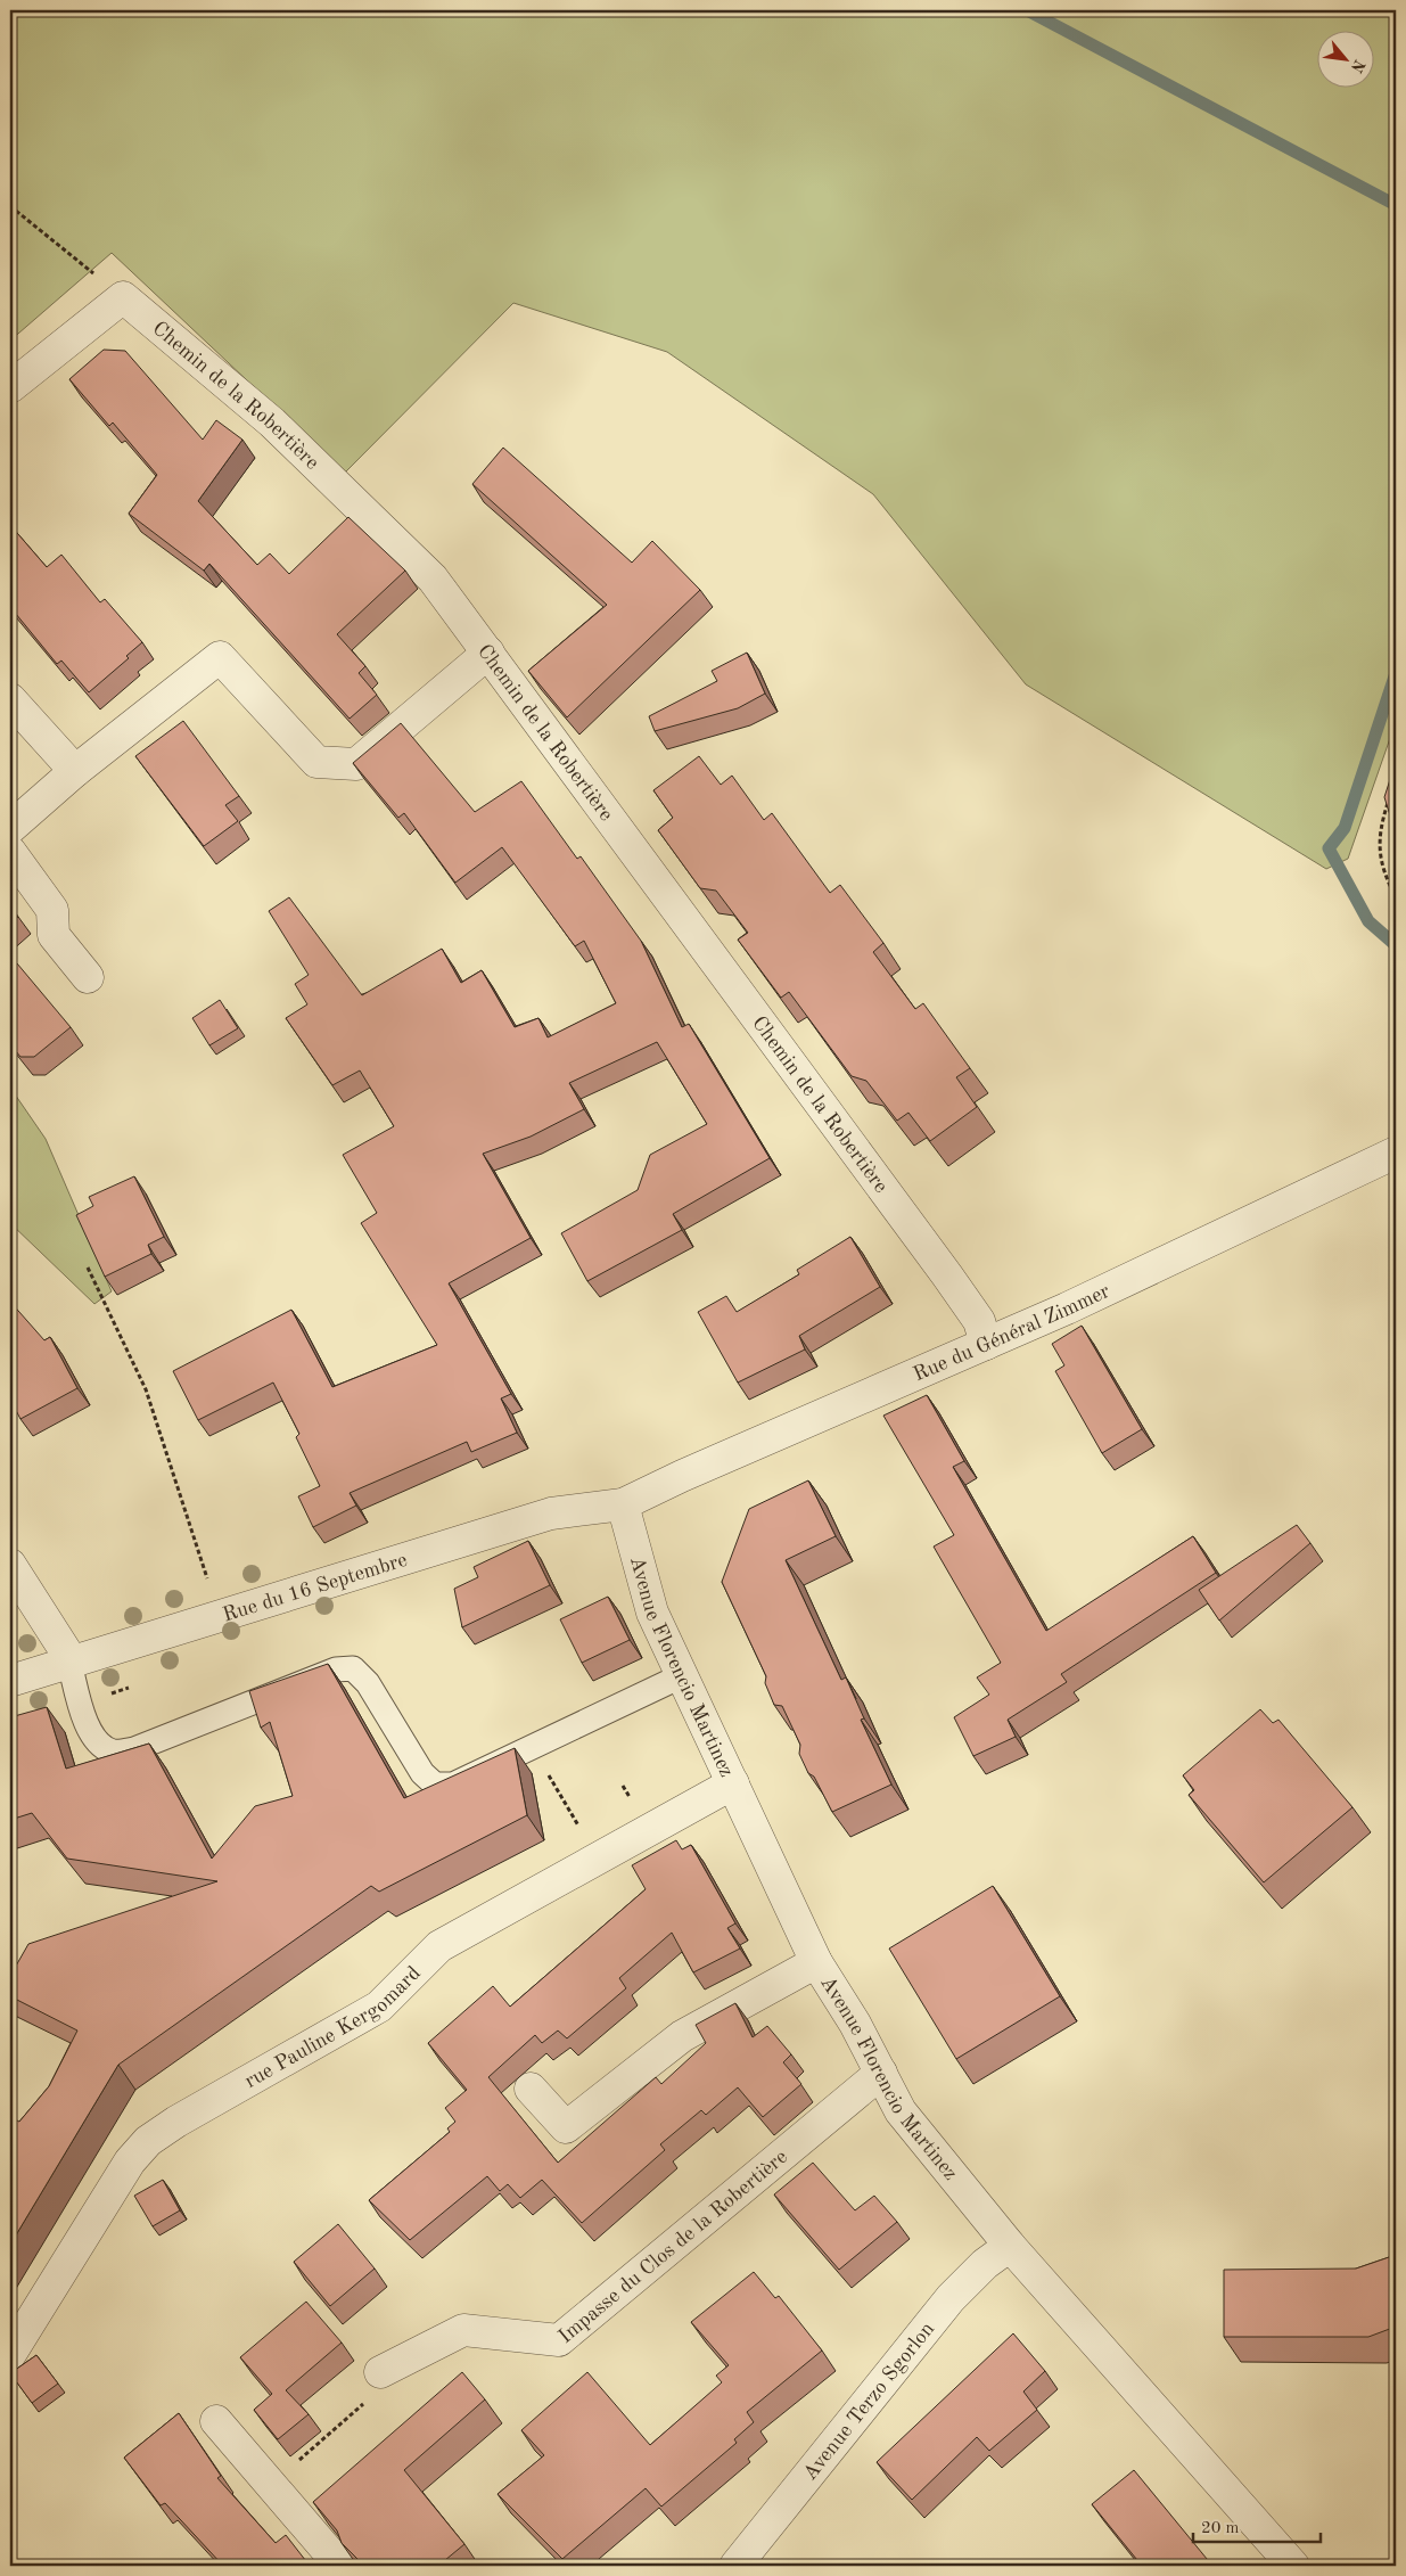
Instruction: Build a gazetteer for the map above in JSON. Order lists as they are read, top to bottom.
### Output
{
  "streets": {
    "street": [
      "Chemin de la Robertière",
      "Rue du Général Zimmer",
      "Rue du 16 Septembre",
      "Avenue Florencio Martinez",
      "rue Pauline Kergomard",
      "Impasse du Clos de la Robertière",
      "Avenue Terzo Sgorlon"
    ]
  },
  "crossings": [
    ["Chemin de la Robertière", "Rue du Général Zimmer"],
    ["Rue du Général Zimmer", "Rue du 16 Septembre"],
    ["Rue du Général Zimmer", "Avenue Florencio Martinez"],
    ["Rue du 16 Septembre", "Avenue Florencio Martinez"],
    ["Avenue Florencio Martinez", "rue Pauline Kergomard"],
    ["Avenue Florencio Martinez", "Impasse du Clos de la Robertière"],
    ["Avenue Florencio Martinez", "Avenue Terzo Sgorlon"]
  ],
  "scale_bar": "20 m",
  "north": "bottom right"
}
